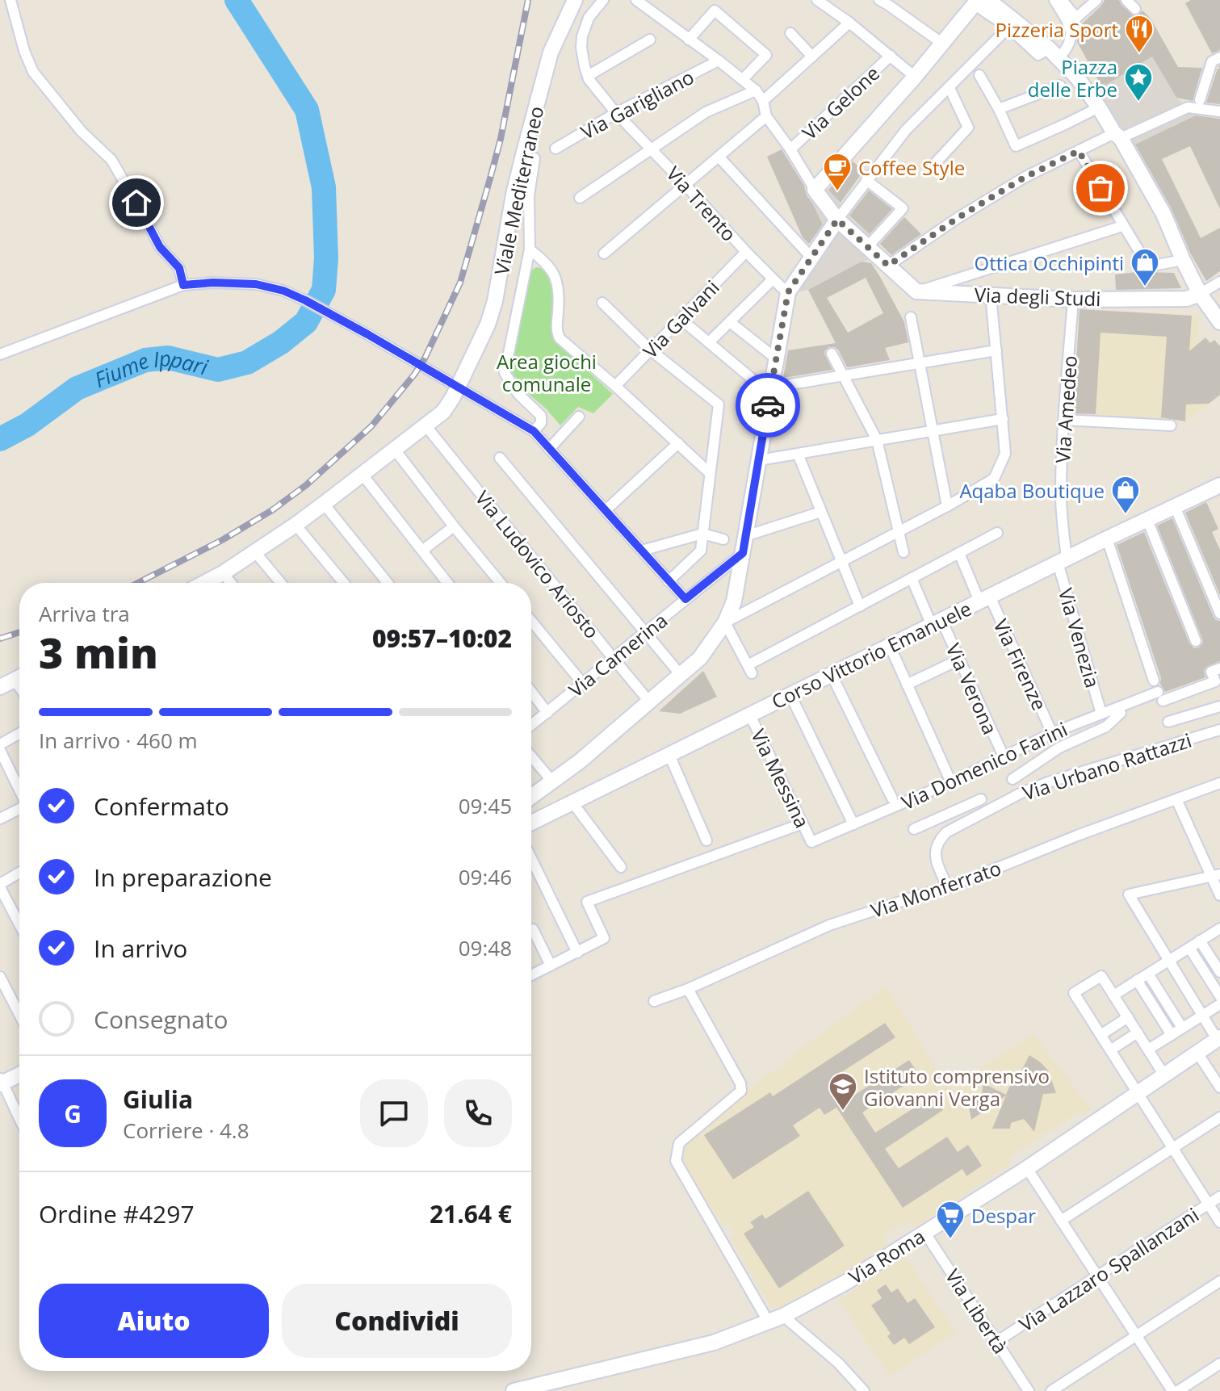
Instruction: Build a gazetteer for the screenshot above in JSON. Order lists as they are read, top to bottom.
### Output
{
  "streets": {
    "street": [
      "Via Gelone",
      "Via Garigliano",
      "Viale Mediterraneo",
      "Via Trento",
      "Via degli Studi",
      "Via Galvani",
      "Via Amedeo",
      "Via Ludovico Ariosto",
      "Via Venezia",
      "Via Camerina",
      "Corso Vittorio Emanuele",
      "Via Firenze",
      "Via Verona",
      "Via Domenico Farini",
      "Via Urbano Rattazzi",
      "Via Messina",
      "Via Monferrato",
      "Via Roma",
      "Via Lazzaro Spallanzani",
      "Via Libertà"
    ]
  },
  "crossings": [
    ["Via Garigliano", "Via Trento"],
    ["Viale Mediterraneo", "Via Ludovico Ariosto"],
    ["Via Trento", "Via Galvani"],
    ["Via degli Studi", "Via Amedeo"],
    ["Via Amedeo", "Via Venezia"],
    ["Via Amedeo", "Corso Vittorio Emanuele"],
    ["Via Ludovico Ariosto", "Via Camerina"],
    ["Via Venezia", "Corso Vittorio Emanuele"],
    ["Via Venezia", "Via Domenico Farini"],
    ["Corso Vittorio Emanuele", "Via Firenze"],
    ["Corso Vittorio Emanuele", "Via Verona"],
    ["Corso Vittorio Emanuele", "Via Messina"],
    ["Via Firenze", "Via Domenico Farini"],
    ["Via Verona", "Via Domenico Farini"],
    ["Via Domenico Farini", "Via Messina"],
    ["Via Urbano Rattazzi", "Via Monferrato"],
    ["Via Roma", "Via Libertà"],
    ["Via Lazzaro Spallanzani", "Via Libertà"]
  ],
  "water": ["Fiume Ippari"],
  "parks": ["Area giochi comunale"],
  "places": {
    "restaurant": ["Pizzeria Sport"],
    "place": ["Piazza delle Erbe"],
    "cafe": ["Coffee Style"],
    "shop": ["Ottica Occhipinti", "Aqaba Boutique"],
    "school or university": ["Istituto comprensivo Giovanni Verga"],
    "supermarket": ["Despar"]
  },
  "page": {
    "heading": ["3 min", "Arriva tra", "09:57–10:02"],
    "panel": [
      "Giulia",
      "Corriere · 4.8",
      "Ordine #4297",
      "21.64 €"
    ],
    "bar": "In arrivo · 460 m",
    "list": [
      ["Confermato", "09:45"],
      ["In preparazione", "09:46"],
      ["In arrivo", "09:48"],
      "Consegnato"
    ],
    "round": "G",
    "buttons": ["Aiuto", "Condividi"]
  }
}
